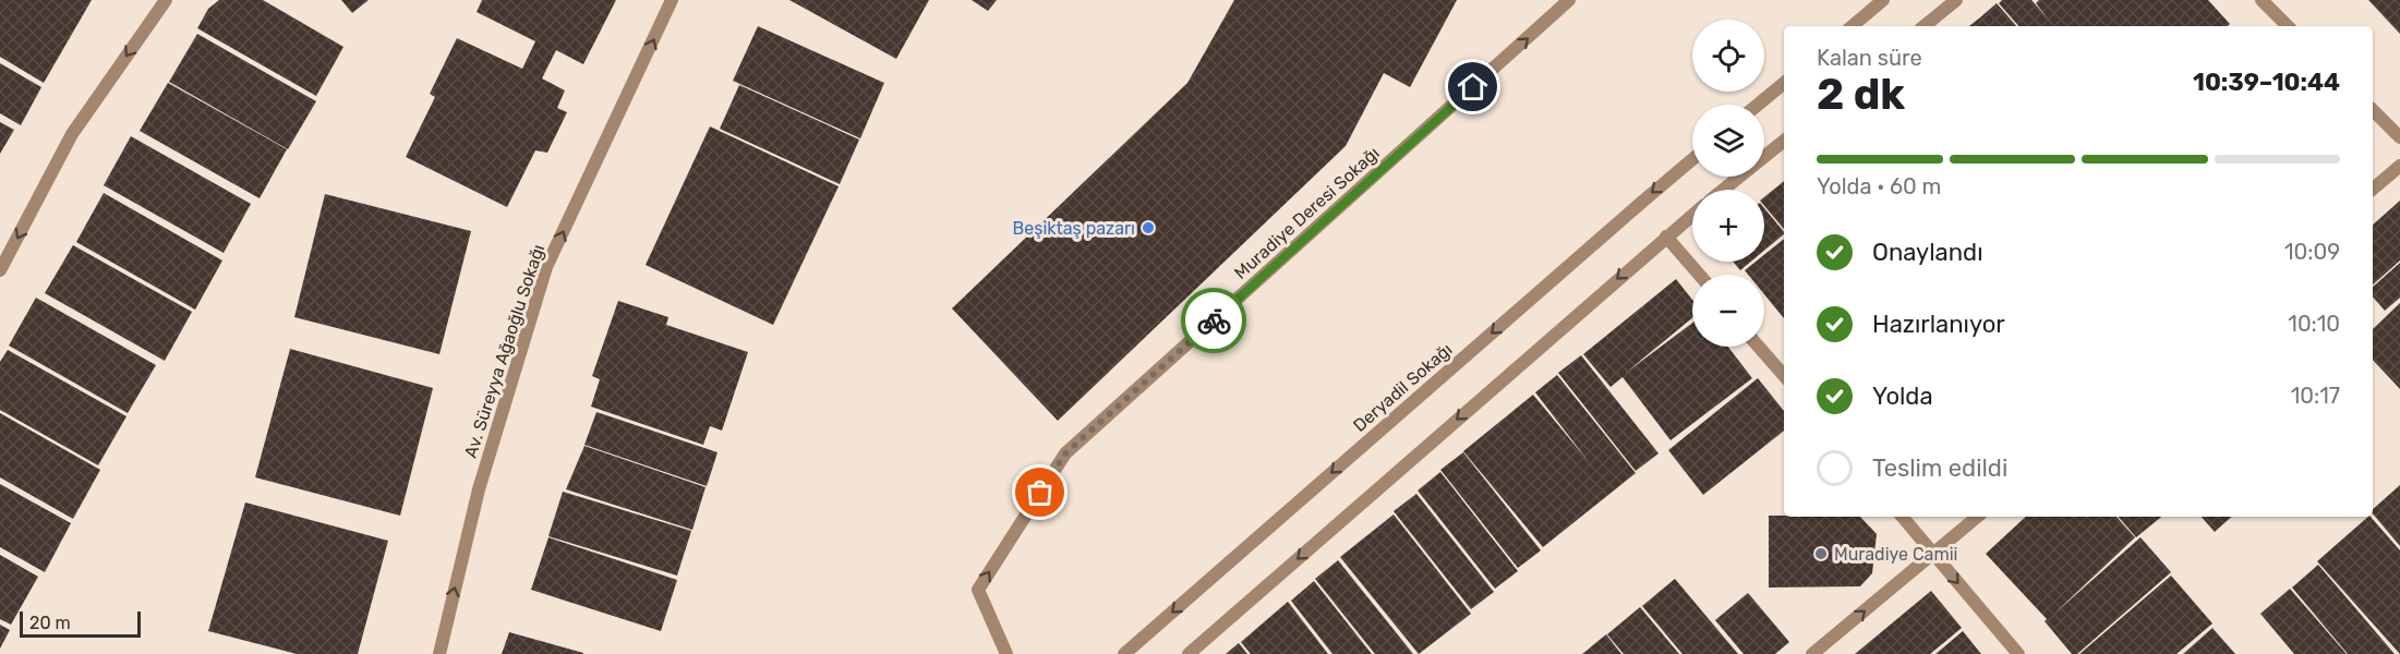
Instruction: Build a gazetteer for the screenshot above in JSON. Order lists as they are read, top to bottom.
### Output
{
  "streets": {
    "street": ["Muradiye Deresi Sokağı", "Av. Süreyya Ağaoğlu Sokağı", "Deryadil Sokağı"]
  },
  "one_way": ["Muradiye Deresi Sokağı", "Av. Süreyya Ağaoğlu Sokağı"],
  "places": ["Beşiktaş pazarı", "Muradiye Camii"],
  "scale_bar": "20 m",
  "page": {
    "map_buttons": ["+", "−"],
    "heading": ["2 dk", "Kalan süre", "10:39–10:44"],
    "bar": "Yolda · 60 m",
    "list": [
      ["Onaylandı", "10:09"],
      ["Hazırlanıyor", "10:10"],
      ["Yolda", "10:17"],
      "Teslim edildi"
    ],
    "scale": "20 m"
  }
}
